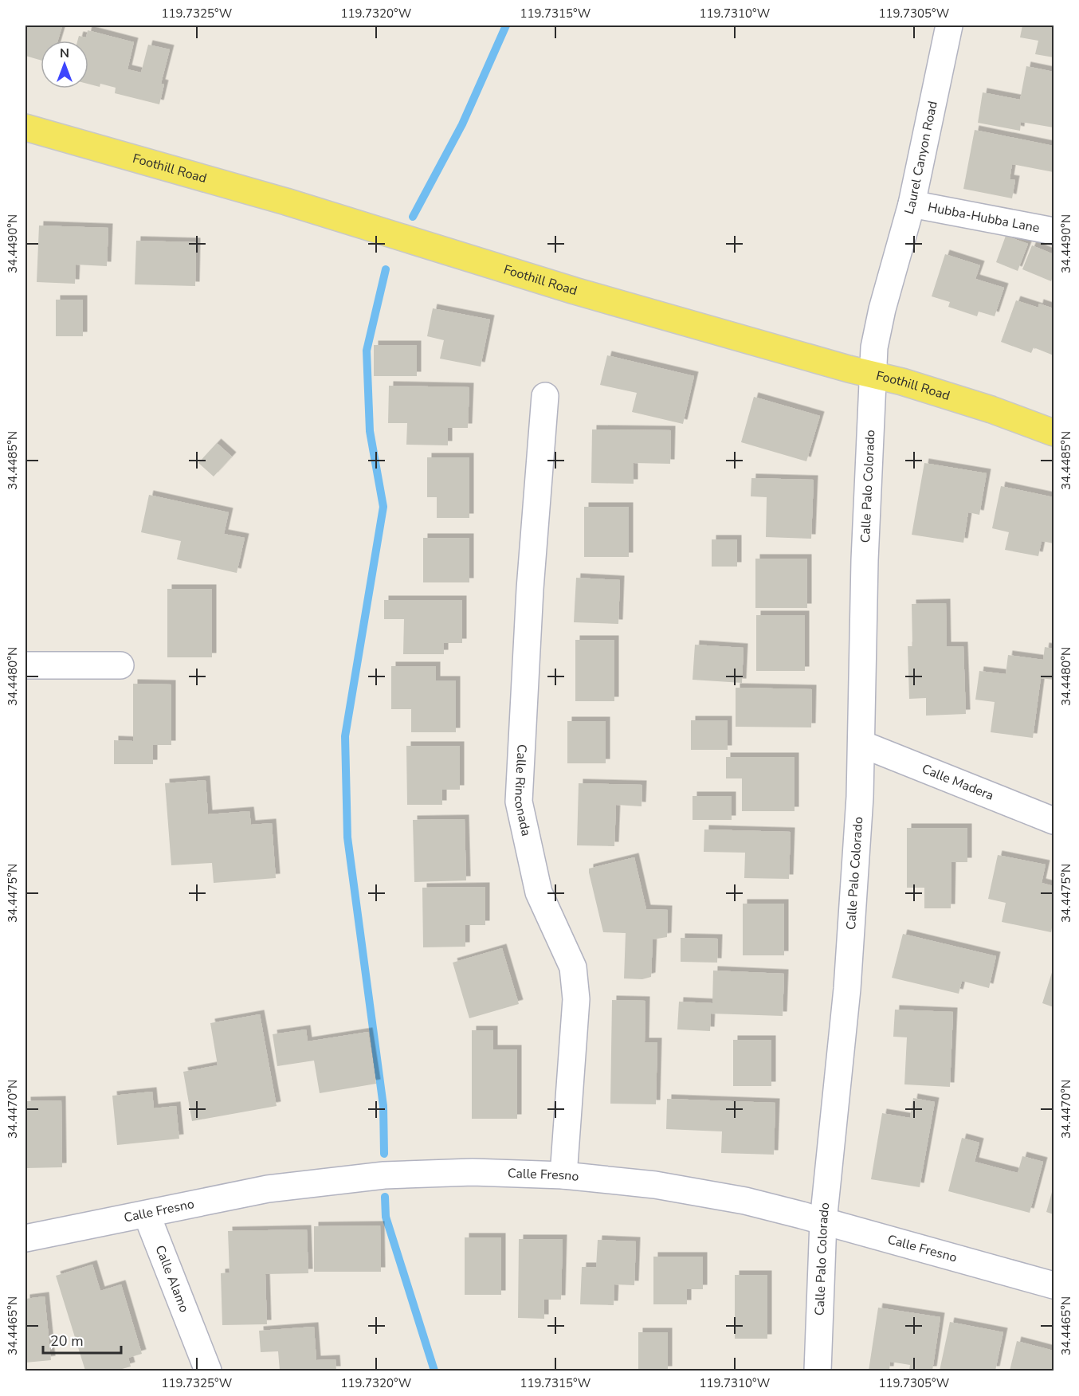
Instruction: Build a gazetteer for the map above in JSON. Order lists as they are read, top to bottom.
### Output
{
  "streets": {
    "main road": ["Foothill Road"],
    "street": [
      "Laurel Canyon Road",
      "Hubba-Hubba Lane",
      "Calle Palo Colorado",
      "Calle Madera",
      "Calle Rinconada",
      "Calle Fresno",
      "Calle Alamo"
    ]
  },
  "crossings": [
    ["Laurel Canyon Road", "Foothill Road"],
    ["Laurel Canyon Road", "Hubba-Hubba Lane"],
    ["Laurel Canyon Road", "Calle Palo Colorado"],
    ["Foothill Road", "Calle Palo Colorado"],
    ["Calle Palo Colorado", "Calle Madera"],
    ["Calle Palo Colorado", "Calle Fresno"],
    ["Calle Rinconada", "Calle Fresno"],
    ["Calle Fresno", "Calle Alamo"]
  ],
  "scale_bar": "20 m",
  "north": "top",
  "coordinates": [
    "119.7325°W",
    "119.7320°W",
    "119.7315°W",
    "119.7310°W",
    "119.7305°W",
    "34.4490°N",
    "34.4485°N",
    "34.4480°N",
    "34.4475°N",
    "34.4470°N",
    "34.4465°N"
  ]
}
